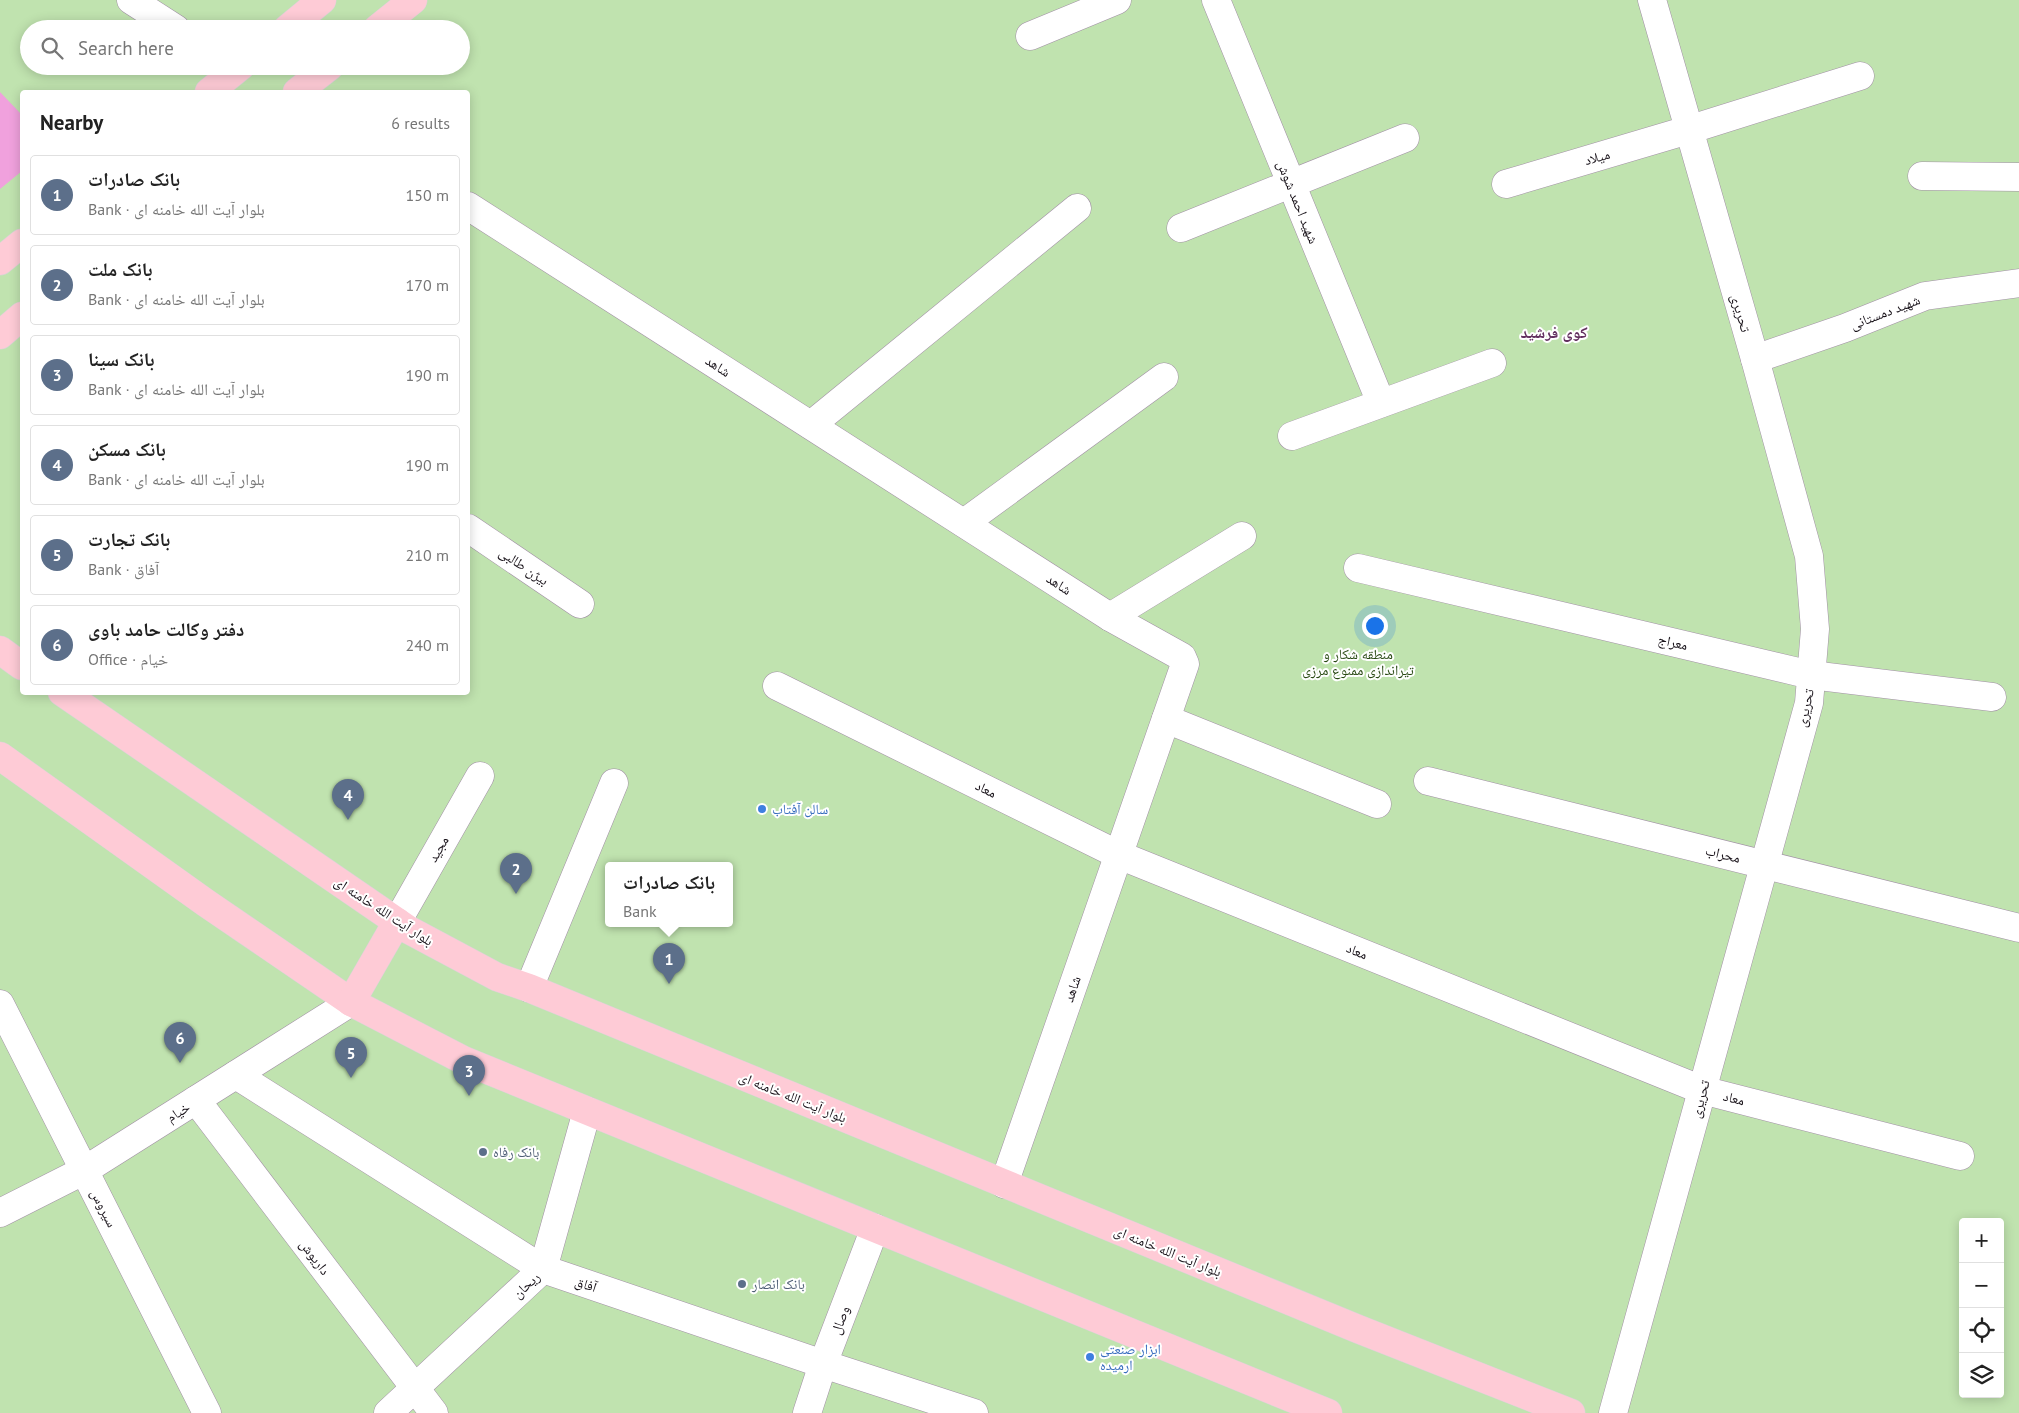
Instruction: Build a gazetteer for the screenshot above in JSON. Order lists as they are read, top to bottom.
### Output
{
  "streets": {
    "main road": ["بلوار آیت الله خامنه ای"],
    "street": [
      "میلاد",
      "شهید احمد شوش",
      "شهید دمستانی",
      "تحریری",
      "شاهد",
      "بیژن طالبی",
      "معراج",
      "معاد",
      "مجید",
      "محراب",
      "خیام",
      "سیروس",
      "داریوش",
      "آفاق",
      "ریحان",
      "وصال"
    ]
  },
  "crossings": [
    ["میلاد", "تحریری"],
    ["شهید دمستانی", "تحریری"],
    ["تحریری", "معراج"],
    ["تحریری", "معاد"],
    ["تحریری", "محراب"],
    ["شاهد", "معاد"],
    ["شاهد", "بلوار آیت الله خامنه ای"],
    ["مجید", "بلوار آیت الله خامنه ای"],
    ["خیام", "سیروس"],
    ["خیام", "داریوش"],
    ["خیام", "آفاق"],
    ["داریوش", "ریحان"],
    ["آفاق", "ریحان"],
    ["آفاق", "وصال"]
  ],
  "districts": ["کوی فرشید"],
  "parks": ["منطقه شکار و تیراندازی ممنوع مرزی"],
  "places": [
    "سالن آفتاب",
    "بانک رفاه",
    "بانک انصار",
    "ابزار صنعتی ارمیده"
  ],
  "page": {
    "search": "Search here",
    "heading": ["Nearby", "6 results"],
    "list": [
      {
        "mark": "1",
        "name": "بانک صادرات",
        "note": "Bank · بلوار آیت الله خامنه ای",
        "value": "150 m"
      },
      {
        "mark": "2",
        "name": "بانک ملت",
        "note": "Bank · بلوار آیت الله خامنه ای",
        "value": "170 m"
      },
      {
        "mark": "3",
        "name": "بانک سینا",
        "note": "Bank · بلوار آیت الله خامنه ای",
        "value": "190 m"
      },
      {
        "mark": "4",
        "name": "بانک مسکن",
        "note": "Bank · بلوار آیت الله خامنه ای",
        "value": "190 m"
      },
      {
        "mark": "5",
        "name": "بانک تجارت",
        "note": "Bank · آفاق",
        "value": "210 m"
      },
      {
        "mark": "6",
        "name": "دفتر وکالت حامد باوی",
        "note": "Office · خیام",
        "value": "240 m"
      }
    ],
    "pins": [
      "4",
      "2",
      "1",
      "6",
      "5",
      "3"
    ],
    "popup": ["بانک صادرات", "Bank"],
    "map_buttons": ["+", "−"]
  }
}
